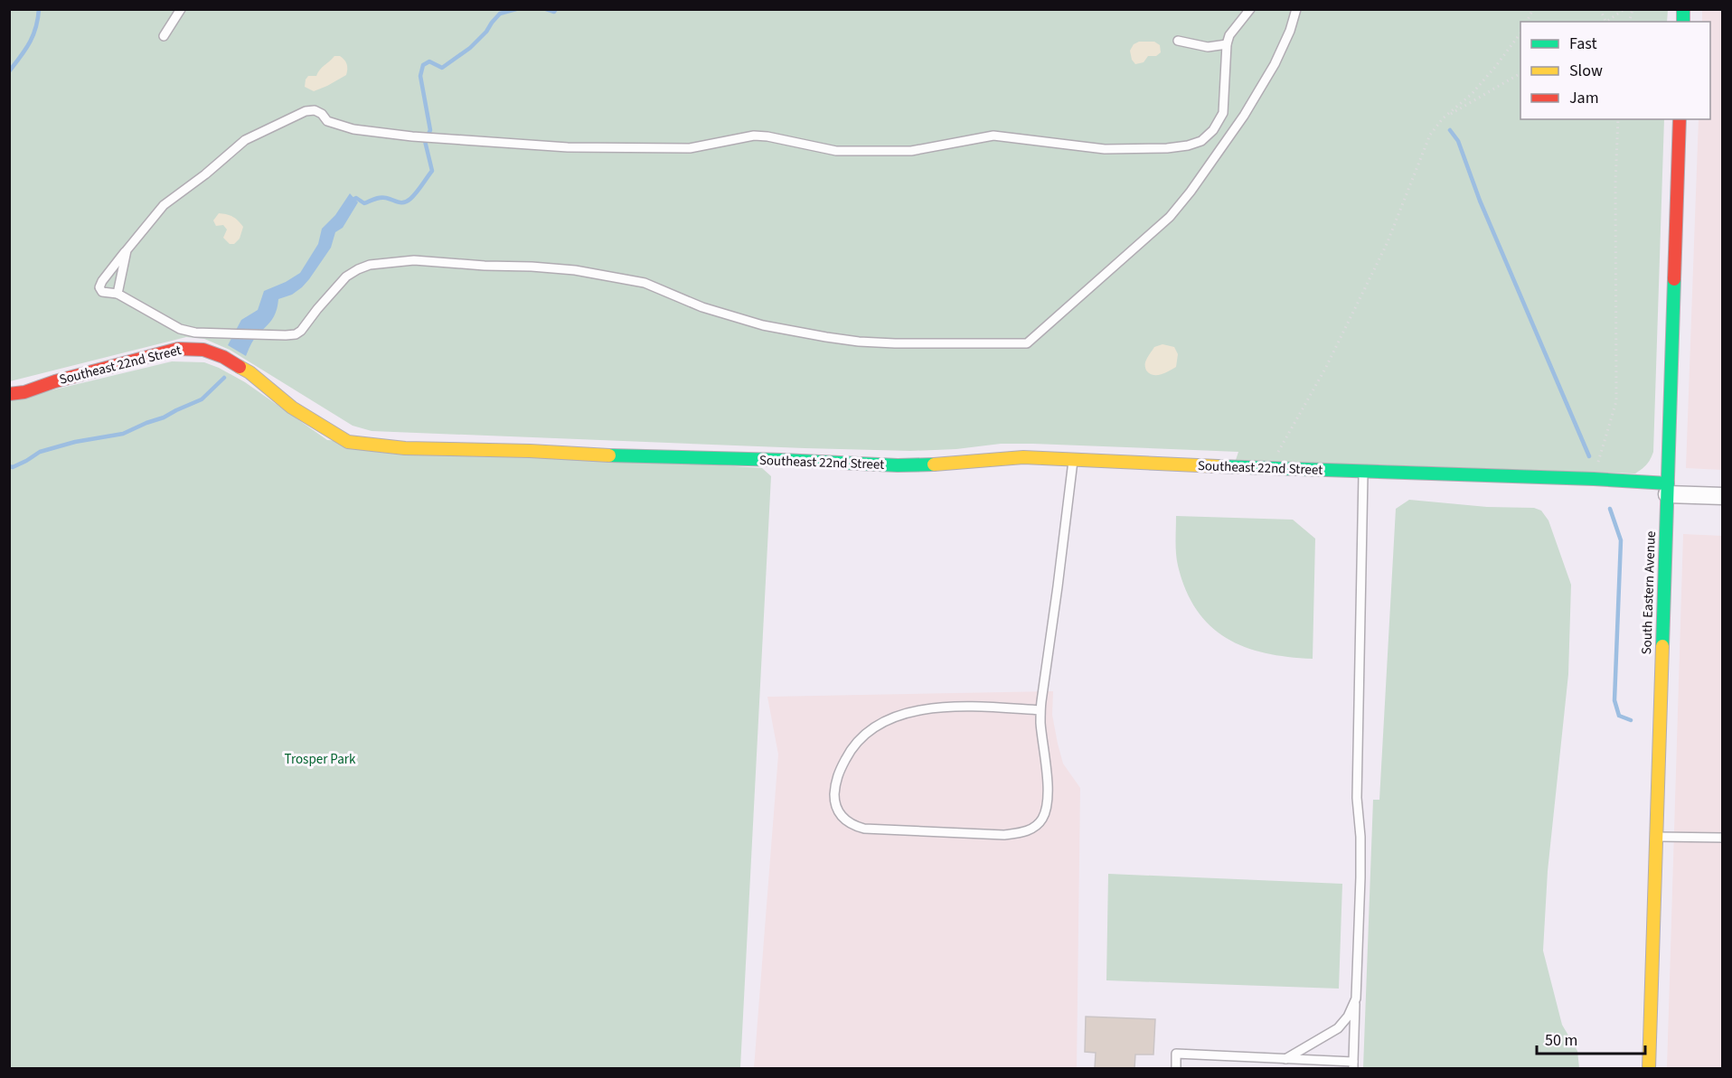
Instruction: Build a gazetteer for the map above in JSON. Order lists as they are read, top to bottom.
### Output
{
  "streets": {
    "street": ["Southeast 22nd Street", "South Eastern Avenue"]
  },
  "crossings": [
    ["Southeast 22nd Street", "South Eastern Avenue"]
  ],
  "parks": ["Trosper Park"],
  "legend": ["Fast", "Slow", "Jam"],
  "scale_bar": "50 m"
}
